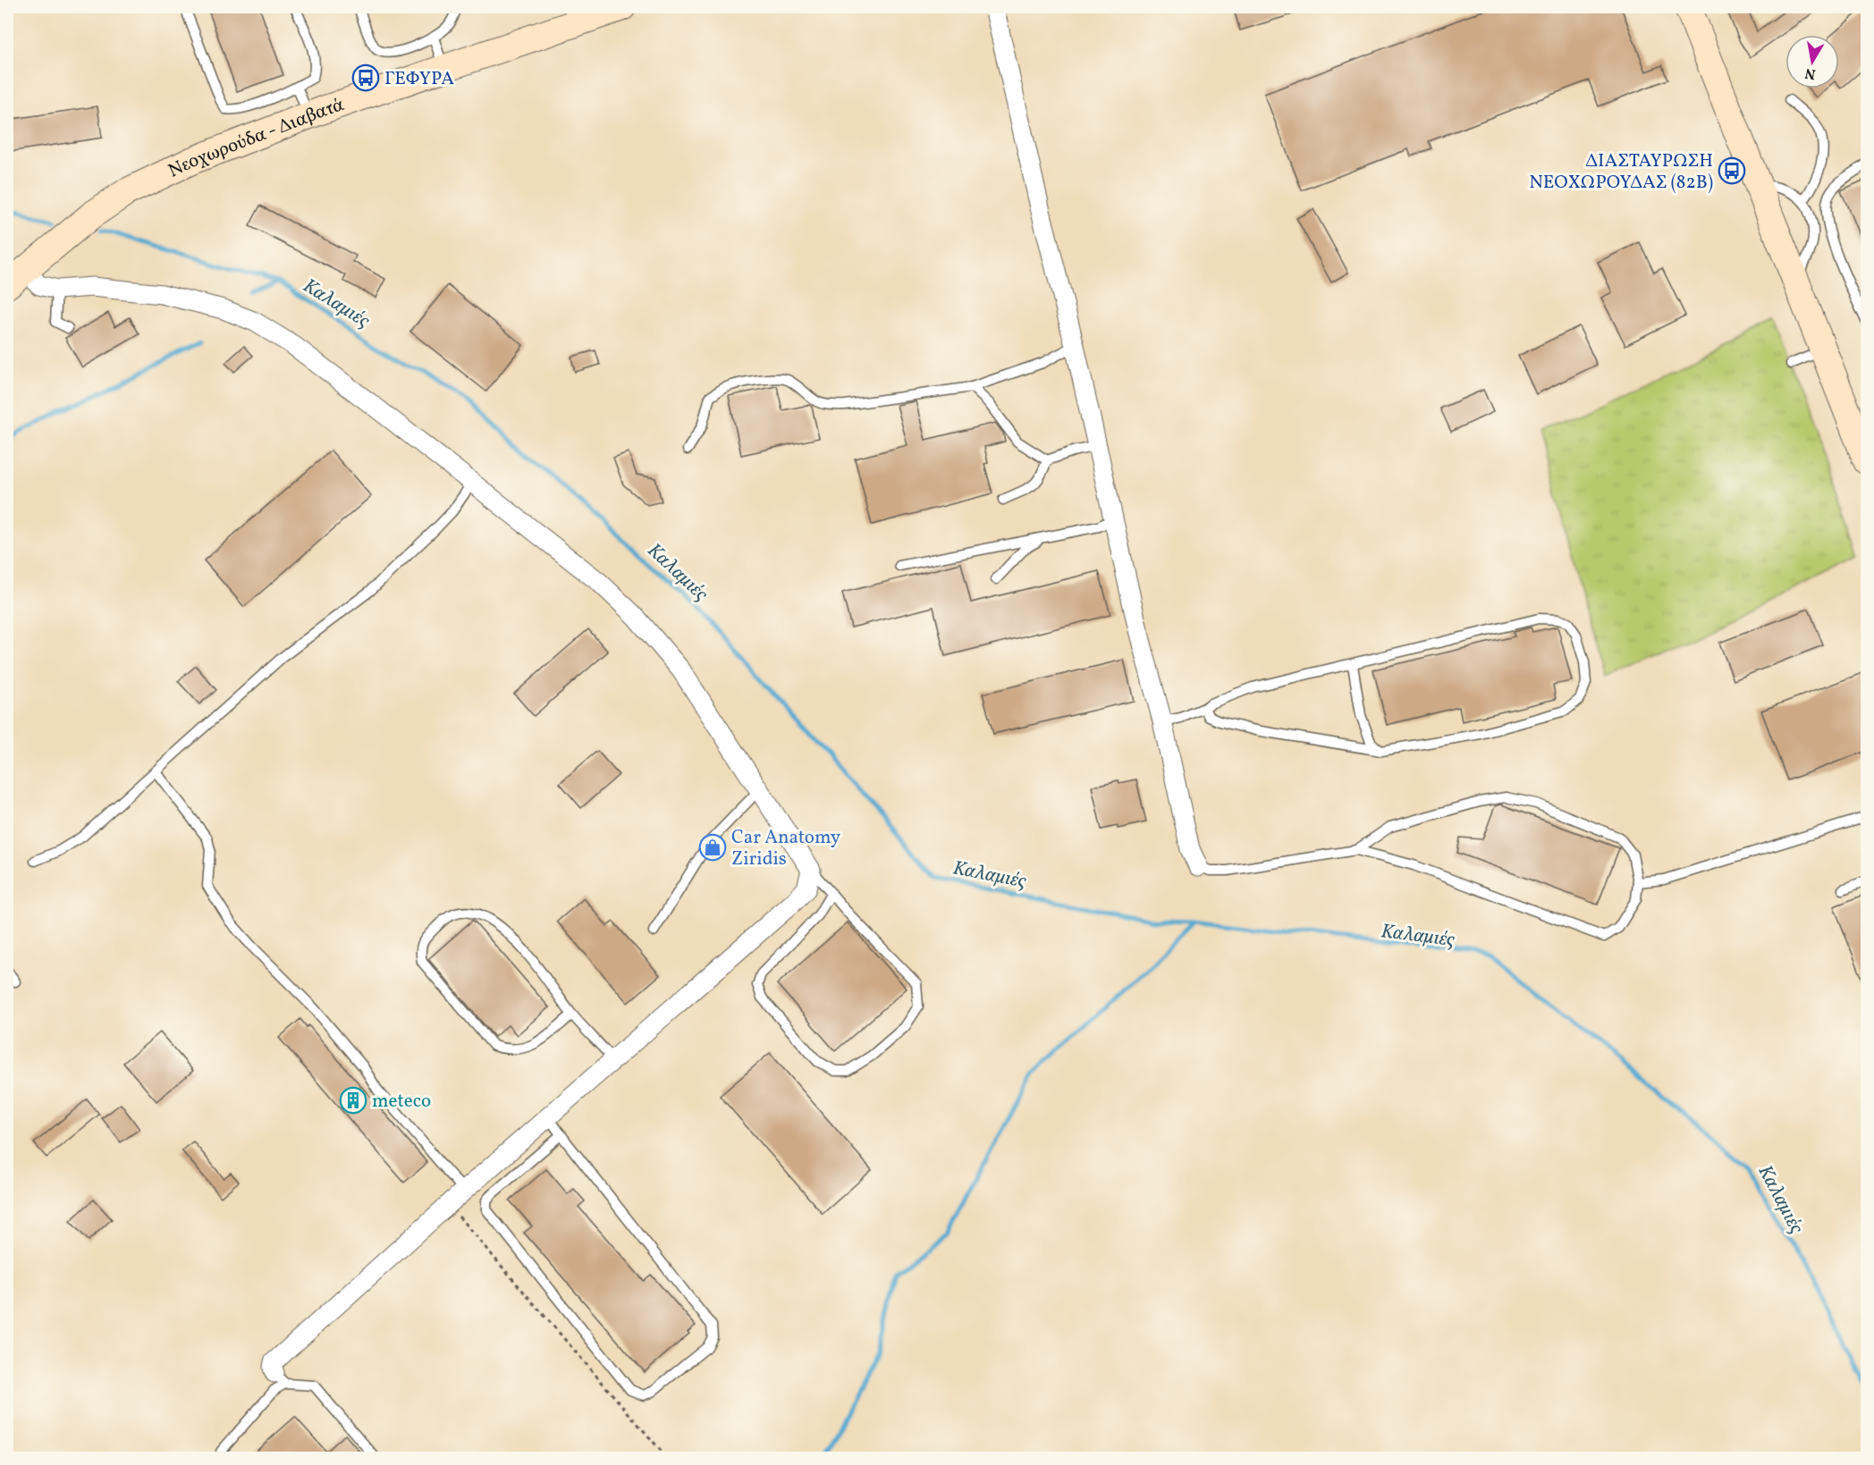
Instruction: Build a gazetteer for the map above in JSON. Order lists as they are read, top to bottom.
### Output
{
  "streets": {
    "street": ["Νεοχωρούδα - Διαβατά"]
  },
  "water": ["Καλαμιές"],
  "places": {
    "bus stop": ["ΓΕΦΥΡΑ", "ΔΙΑΣΤΑΥΡΩΣΗ ΝΕΟΧΩΡΟΥΔΑΣ (82Β)"],
    "shop": ["Car Anatomy Ziridis"],
    "building": ["meteco"]
  },
  "north": "bottom"
}
